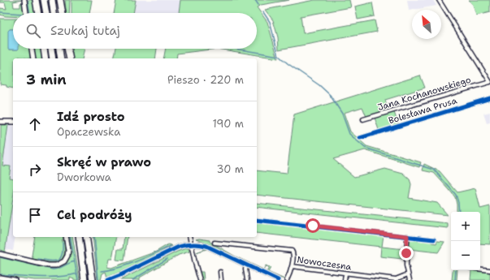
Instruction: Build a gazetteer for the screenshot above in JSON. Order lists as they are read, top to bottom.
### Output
{
  "streets": {
    "street": ["Jana Kochanowskiego", "Bolesława Prusa", "Nowoczesna"]
  },
  "north": "top left",
  "page": {
    "search": "Szukaj tutaj",
    "heading": ["3 min", "Pieszo · 220 m"],
    "list": [
      ["Idź prosto", "Opaczewska", "190 m"],
      ["Skręć w prawo", "Dworkowa", "30 m"],
      "Cel podróży"
    ],
    "map_buttons": ["+", "−"]
  }
}
